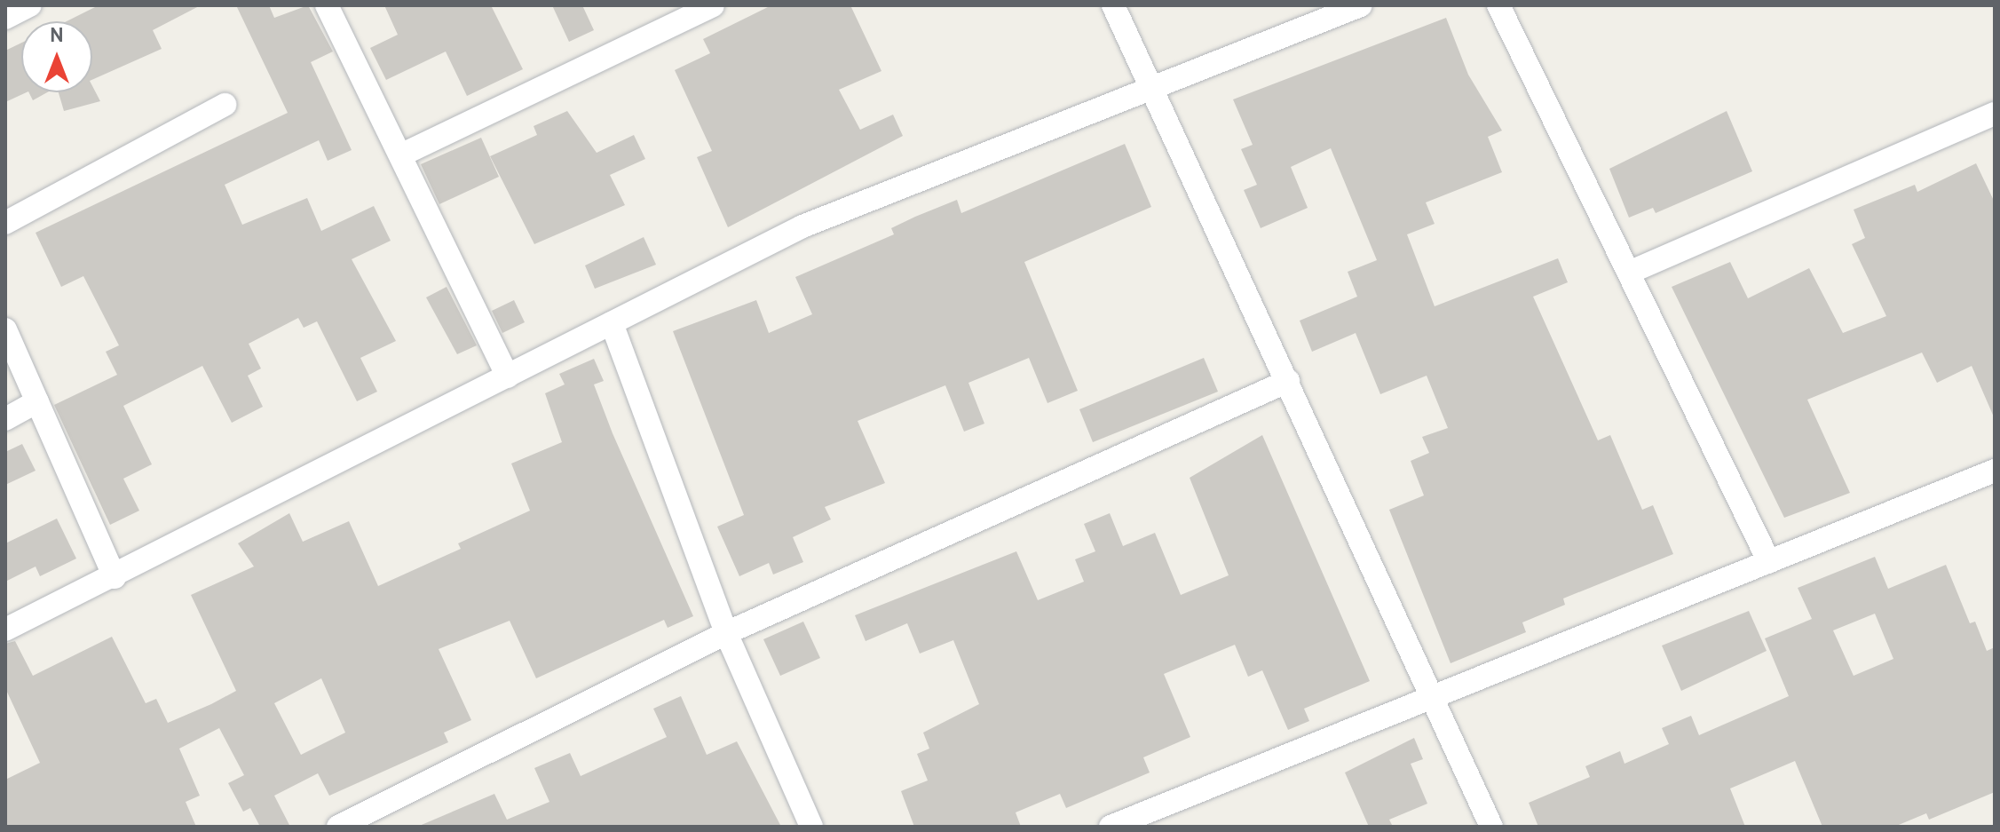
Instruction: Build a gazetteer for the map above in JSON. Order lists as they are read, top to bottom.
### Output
{
  "north": "top"
}
